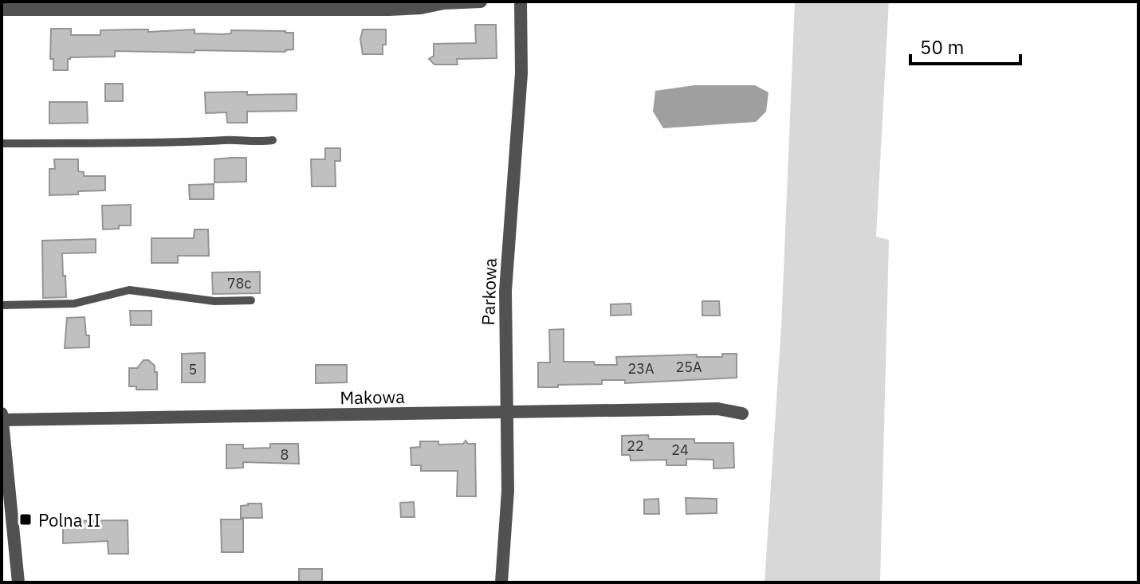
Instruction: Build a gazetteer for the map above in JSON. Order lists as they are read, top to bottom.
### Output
{
  "streets": {
    "street": ["Parkowa", "Makowa"]
  },
  "crossings": [
    ["Parkowa", "Makowa"]
  ],
  "places": {
    "transit": ["Polna II"]
  },
  "house_numbers": [
    "78c",
    "25A",
    "23A",
    "5",
    "22",
    "24",
    "8"
  ],
  "scale_bar": "50 m"
}
